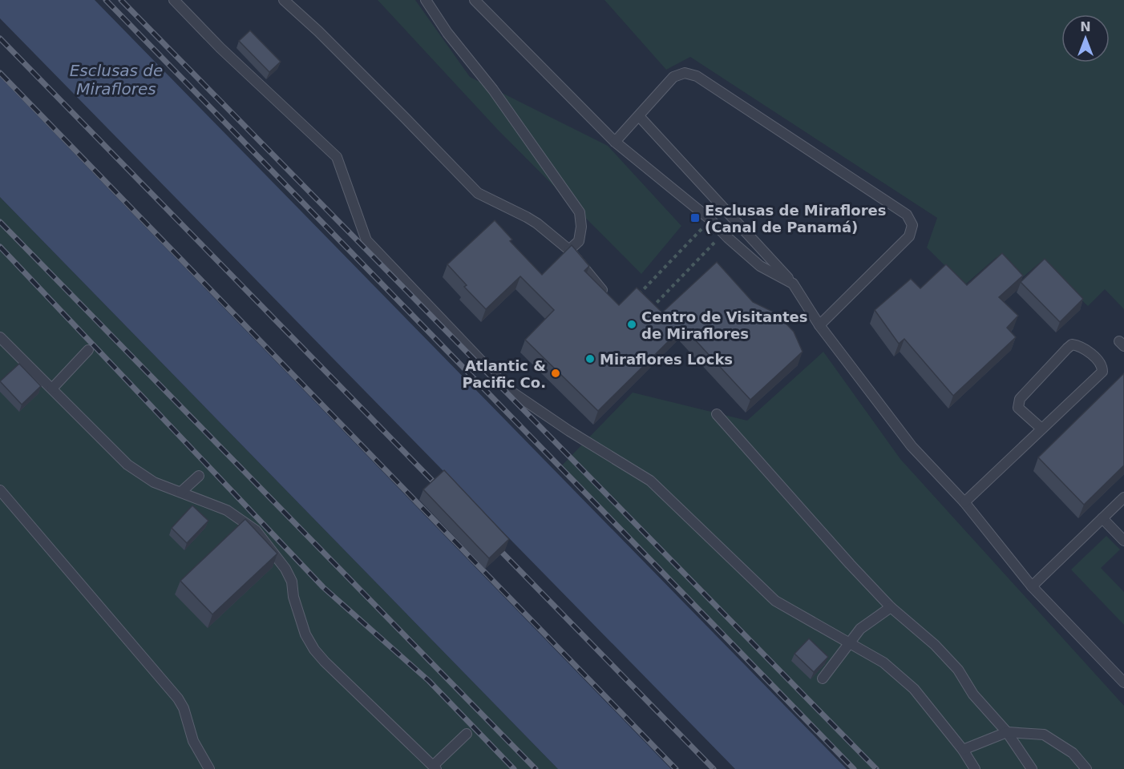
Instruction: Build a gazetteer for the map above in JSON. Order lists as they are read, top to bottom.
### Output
{
  "water": ["Esclusas de Miraflores"],
  "places": {
    "transit": ["Esclusas de Miraflores (Canal de Panamá)"],
    "other": ["Centro de Visitantes de Miraflores", "Miraflores Locks", "Atlantic & Pacific Co."]
  },
  "north": "top"
}
